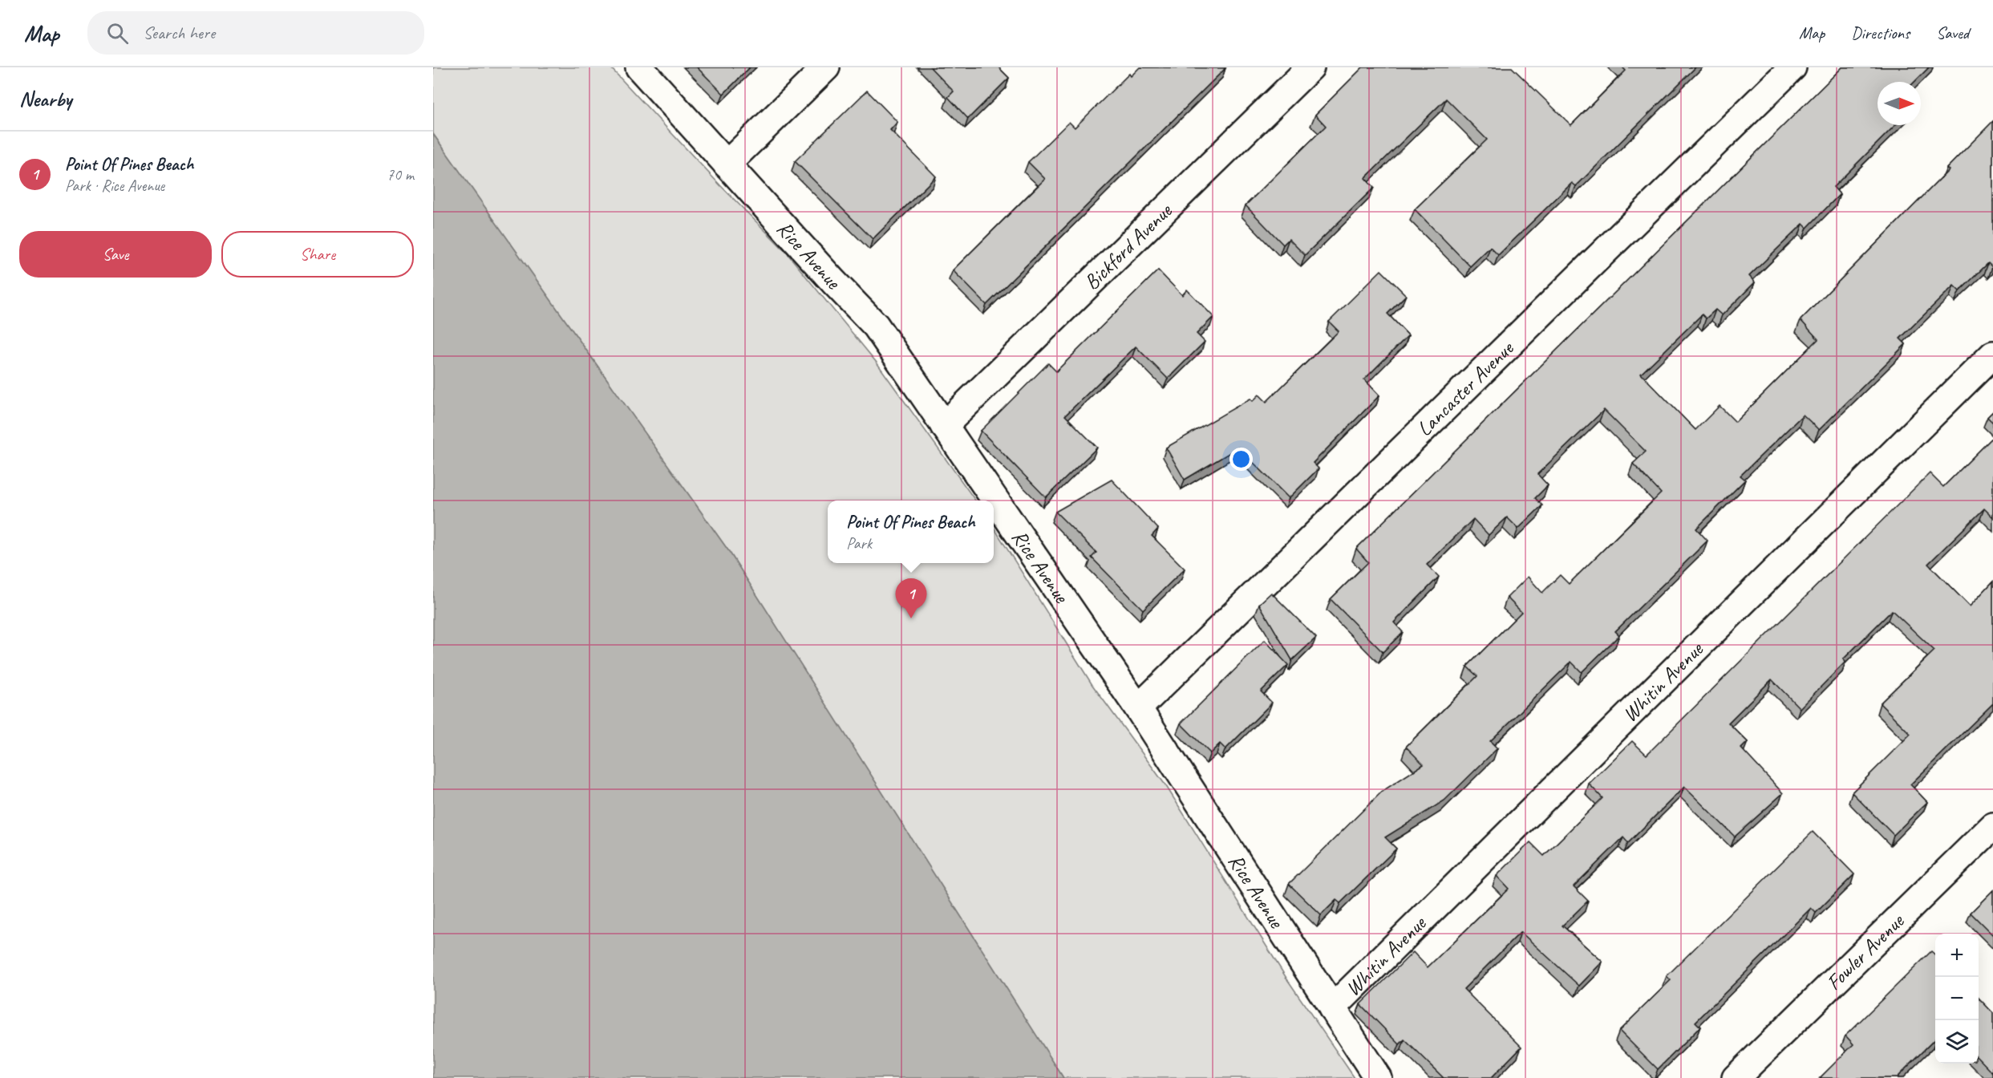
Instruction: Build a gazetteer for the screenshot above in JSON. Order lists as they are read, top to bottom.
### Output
{
  "streets": {
    "street": [
      "Bickford Avenue",
      "Rice Avenue",
      "Lancaster Avenue",
      "Whitin Avenue",
      "Fowler Avenue"
    ]
  },
  "crossings": [
    ["Bickford Avenue", "Rice Avenue"],
    ["Rice Avenue", "Lancaster Avenue"],
    ["Rice Avenue", "Whitin Avenue"]
  ],
  "north": "right",
  "page": {
    "header": "Map",
    "search": "Search here",
    "nav": ["Map", "Directions", "Saved"],
    "heading": "Nearby",
    "list": [
      {
        "mark": "1",
        "name": "Point Of Pines Beach",
        "note": "Park · Rice Avenue",
        "value": "70 m"
      }
    ],
    "buttons": ["Save", "Share"],
    "popup": ["Point Of Pines Beach", "Park"],
    "pins": "1",
    "map_buttons": ["+", "−"]
  }
}
